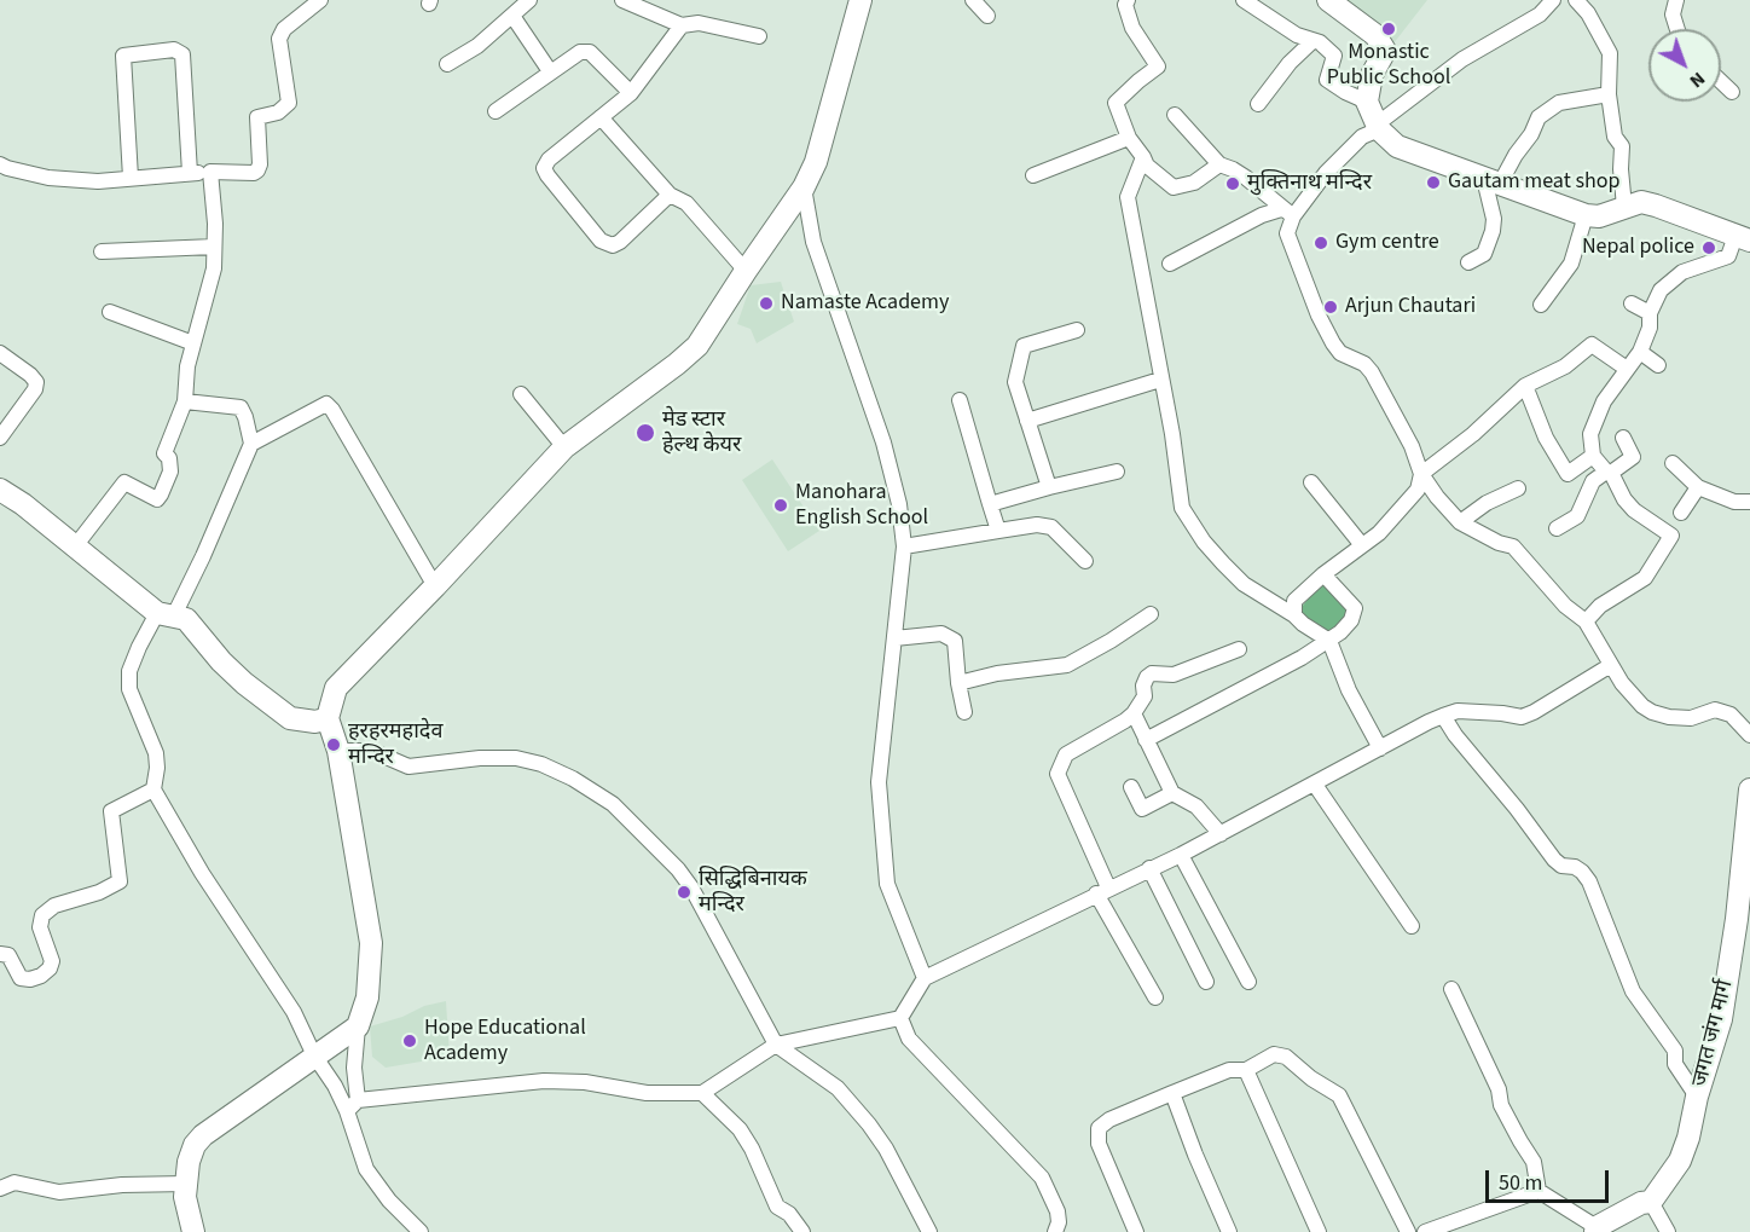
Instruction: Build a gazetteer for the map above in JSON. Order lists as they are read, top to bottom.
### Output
{
  "streets": {
    "main road": ["जगत जंग मार्ग"]
  },
  "places": [
    "Monastic Public School",
    "Gautam meat shop",
    "मुक्तिनाथ मन्दिर",
    "Gym centre",
    "Nepal police",
    "Namaste Academy",
    "Arjun Chautari",
    "मेड स्टार हेल्थ केयर",
    "Manohara English School",
    "हरहरमहादेव मन्दिर",
    "सिद्धिबिनायक मन्दिर",
    "Hope Educational Academy"
  ],
  "scale_bar": "50 m",
  "north": "bottom right"
}
